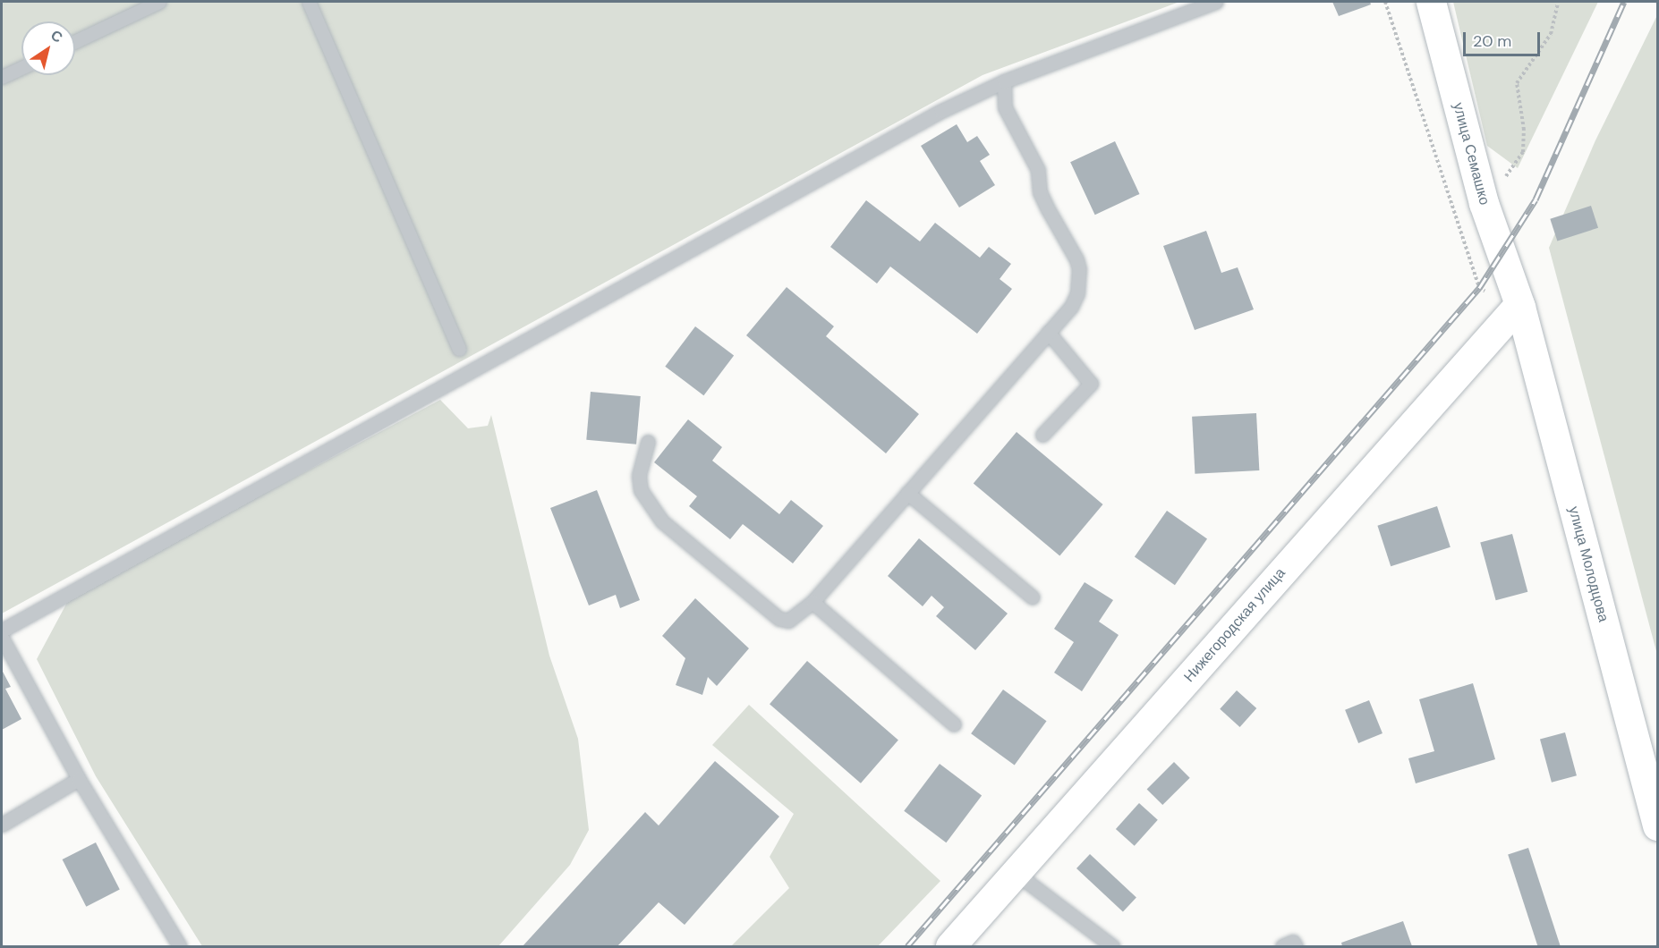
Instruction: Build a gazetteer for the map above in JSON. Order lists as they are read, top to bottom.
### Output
{
  "streets": {
    "street": ["улица Семашко", "улица Молодцова", "Нижегородская улица"]
  },
  "crossings": [
    ["улица Семашко", "улица Молодцова"],
    ["улица Семашко", "Нижегородская улица"],
    ["улица Молодцова", "Нижегородская улица"]
  ],
  "scale_bar": "20 m",
  "north": "top right"
}
